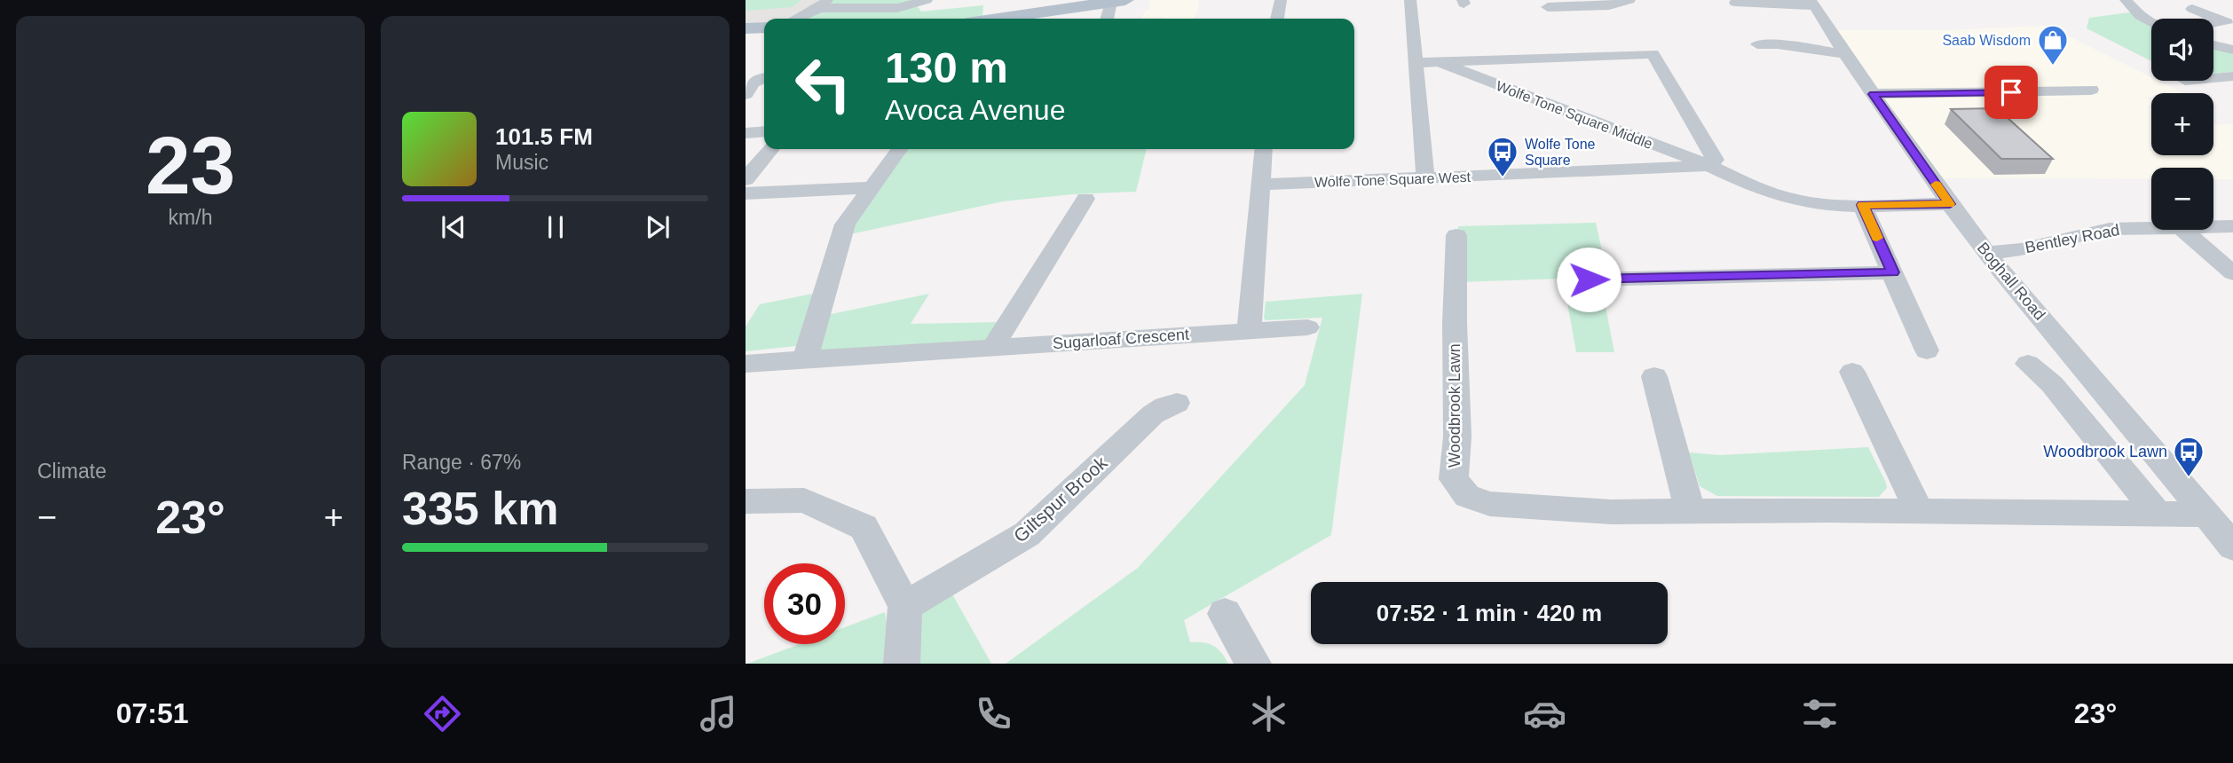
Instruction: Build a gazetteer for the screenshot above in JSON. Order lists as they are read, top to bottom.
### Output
{
  "streets": {
    "street": [
      "Wolfe Tone Square Middle",
      "Wolfe Tone Square West",
      "Bentley Road",
      "Boghall Road",
      "Sugarloaf Crescent",
      "Woodbrook Lawn",
      "Giltspur Brook"
    ]
  },
  "crossings": [
    ["Wolfe Tone Square Middle", "Wolfe Tone Square West"],
    ["Wolfe Tone Square West", "Boghall Road"],
    ["Bentley Road", "Boghall Road"],
    ["Boghall Road", "Woodbrook Lawn"]
  ],
  "places": {
    "shop": ["Saab Wisdom"],
    "bus stop": ["Wolfe Tone Square", "Woodbrook Lawn"]
  },
  "page": {
    "tile": [
      ["23", "km/h"],
      "Climate",
      ["Range · 67%", "335 km"]
    ],
    "map_buttons": ["+", "−"],
    "turn": ["130 m", "Avoca Avenue"],
    "song": ["101.5 FM", "Music"],
    "heat": ["−", "23°", "+"],
    "limit": "30",
    "trip": "07:52 · 1 min · 420 m",
    "tabs": ["07:51", "23°"]
  }
}
